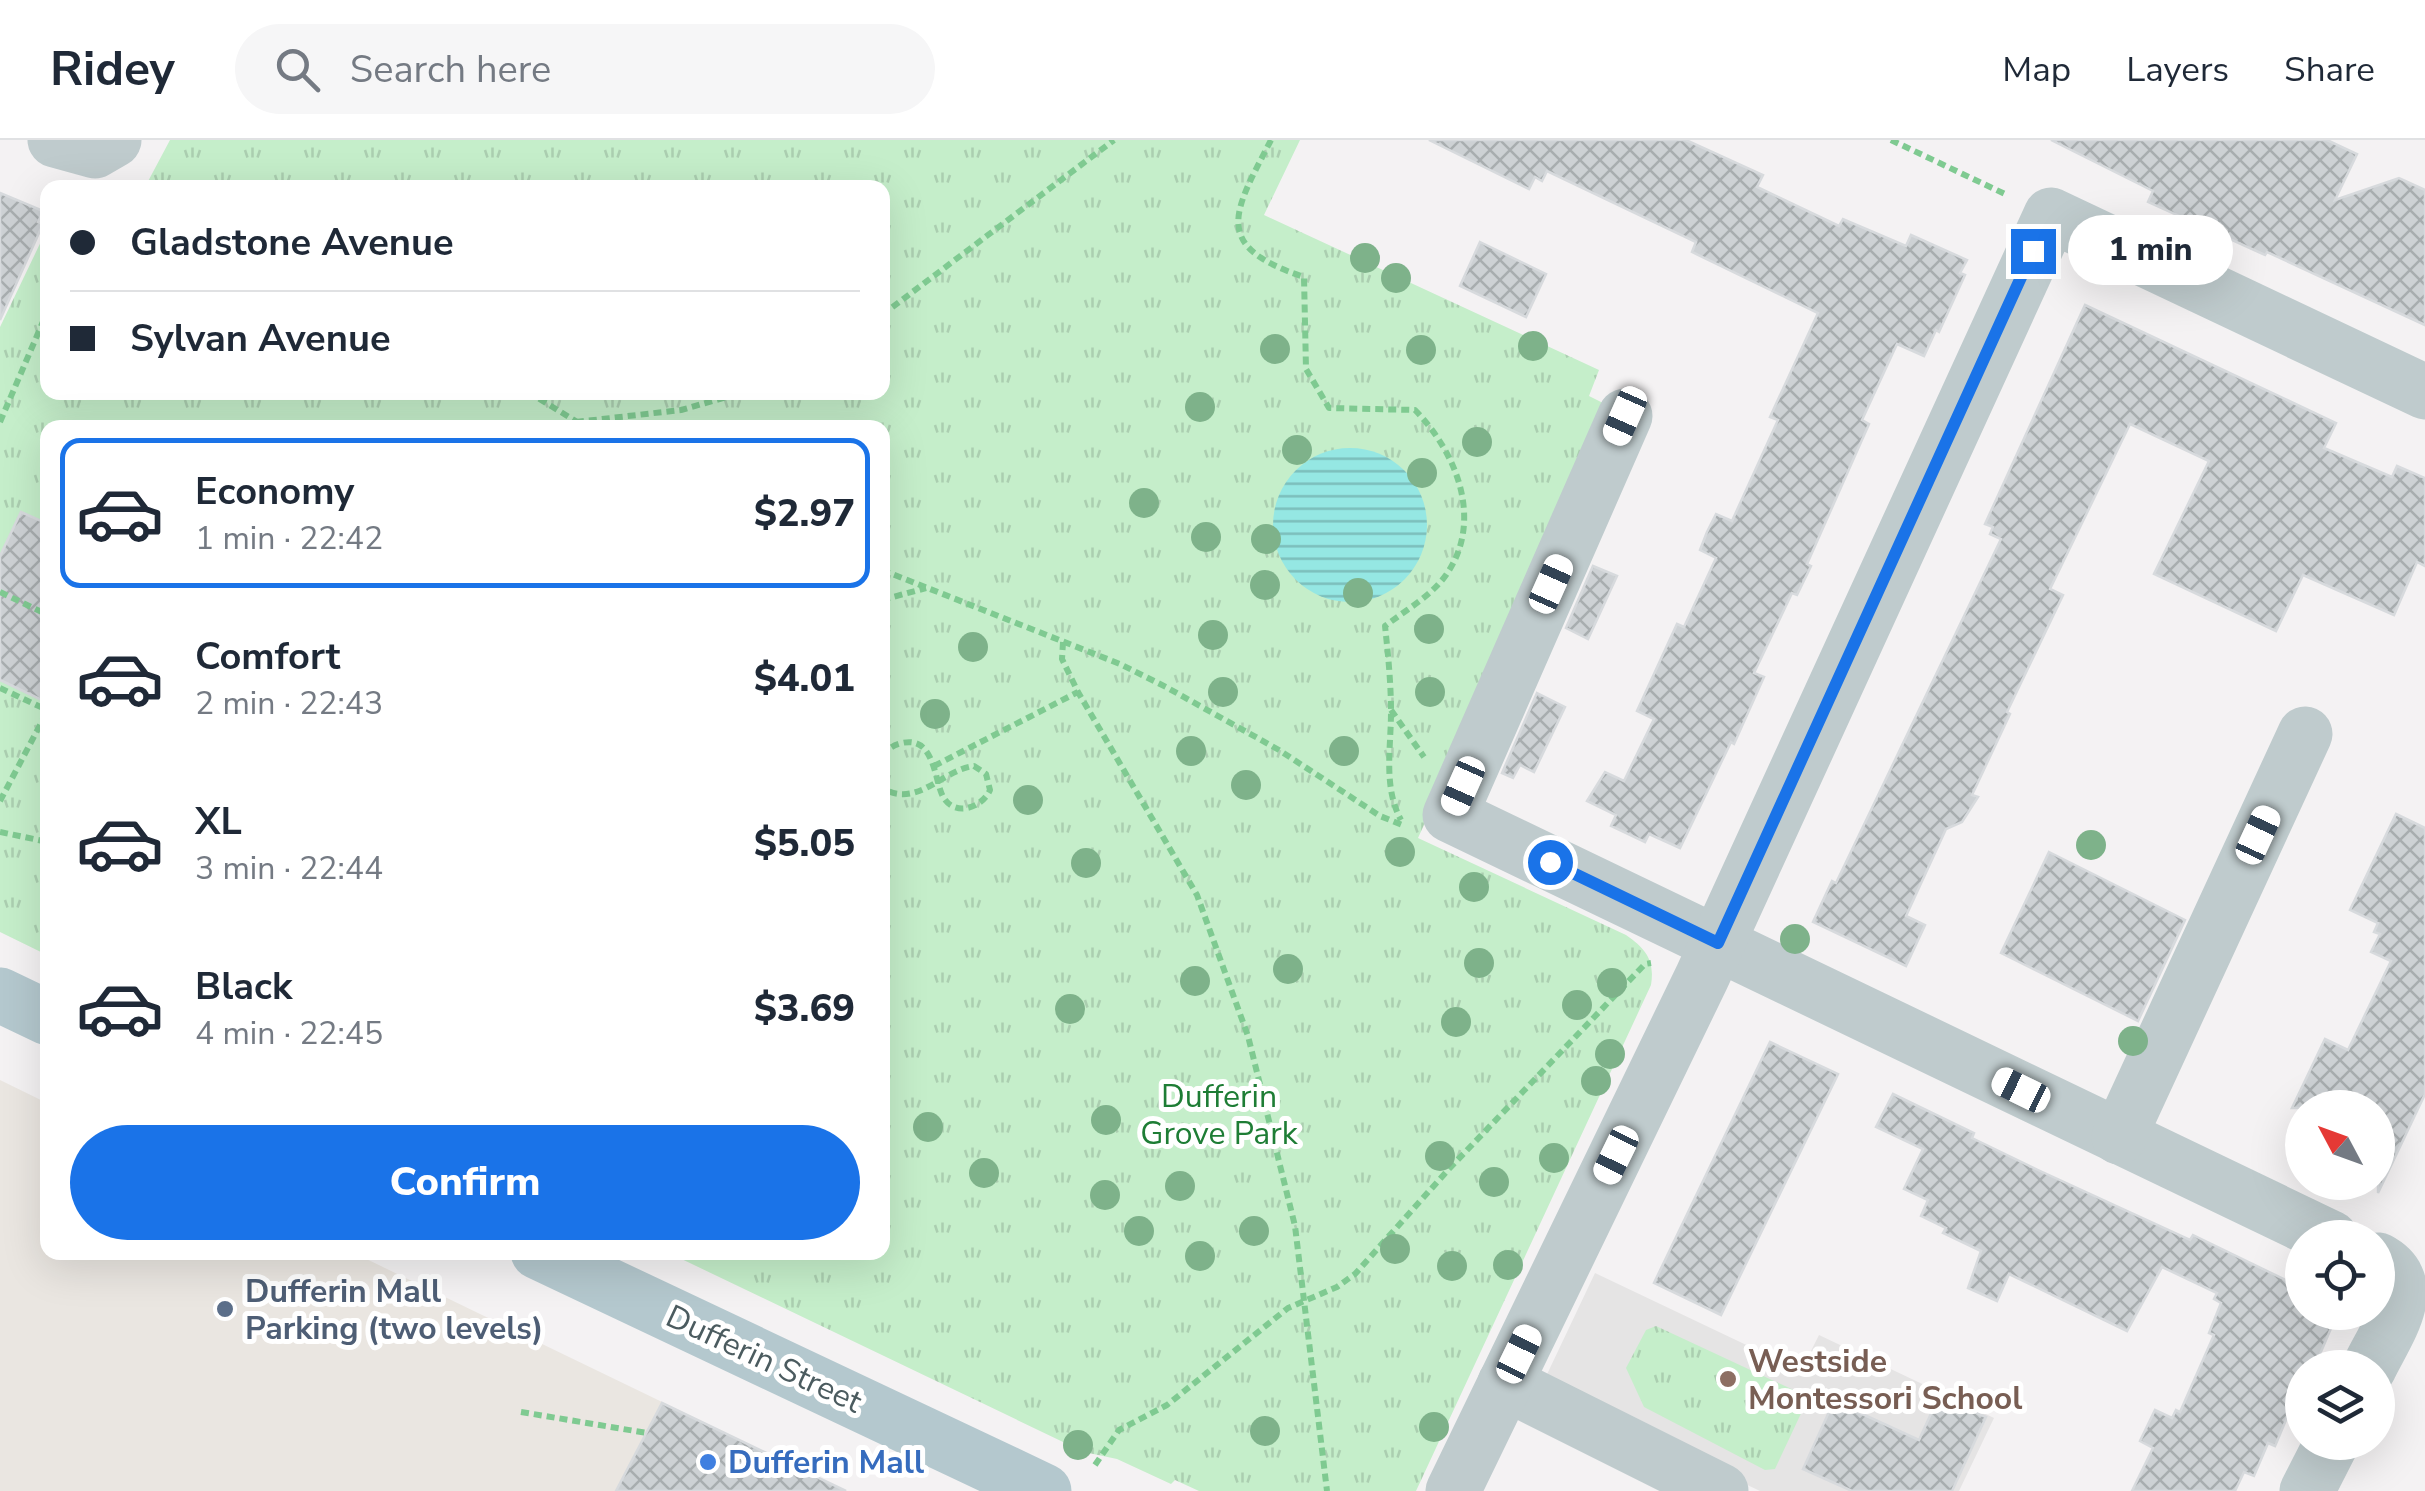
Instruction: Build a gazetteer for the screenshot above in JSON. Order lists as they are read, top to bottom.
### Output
{
  "streets": {
    "main road": ["Dufferin Street"]
  },
  "parks": ["Dufferin Grove Park"],
  "places": ["Dufferin Mall Parking (two levels)", "Westside Montessori School", "Dufferin Mall"],
  "north": "top left",
  "page": {
    "header": "Ridey",
    "search": "Search here",
    "nav": ["Map", "Layers", "Share"],
    "banner": ["Gladstone Avenue", "Sylvan Avenue"],
    "bubble": "1 min",
    "list": [
      {
        "name": "Economy",
        "note": "1 min · 22:42",
        "value": "$2.97"
      },
      {
        "name": "Comfort",
        "note": "2 min · 22:43",
        "value": "$4.01"
      },
      {
        "name": "XL",
        "note": "3 min · 22:44",
        "value": "$5.05"
      },
      {
        "name": "Black",
        "note": "4 min · 22:45",
        "value": "$3.69"
      }
    ],
    "buttons": "Confirm"
  }
}
